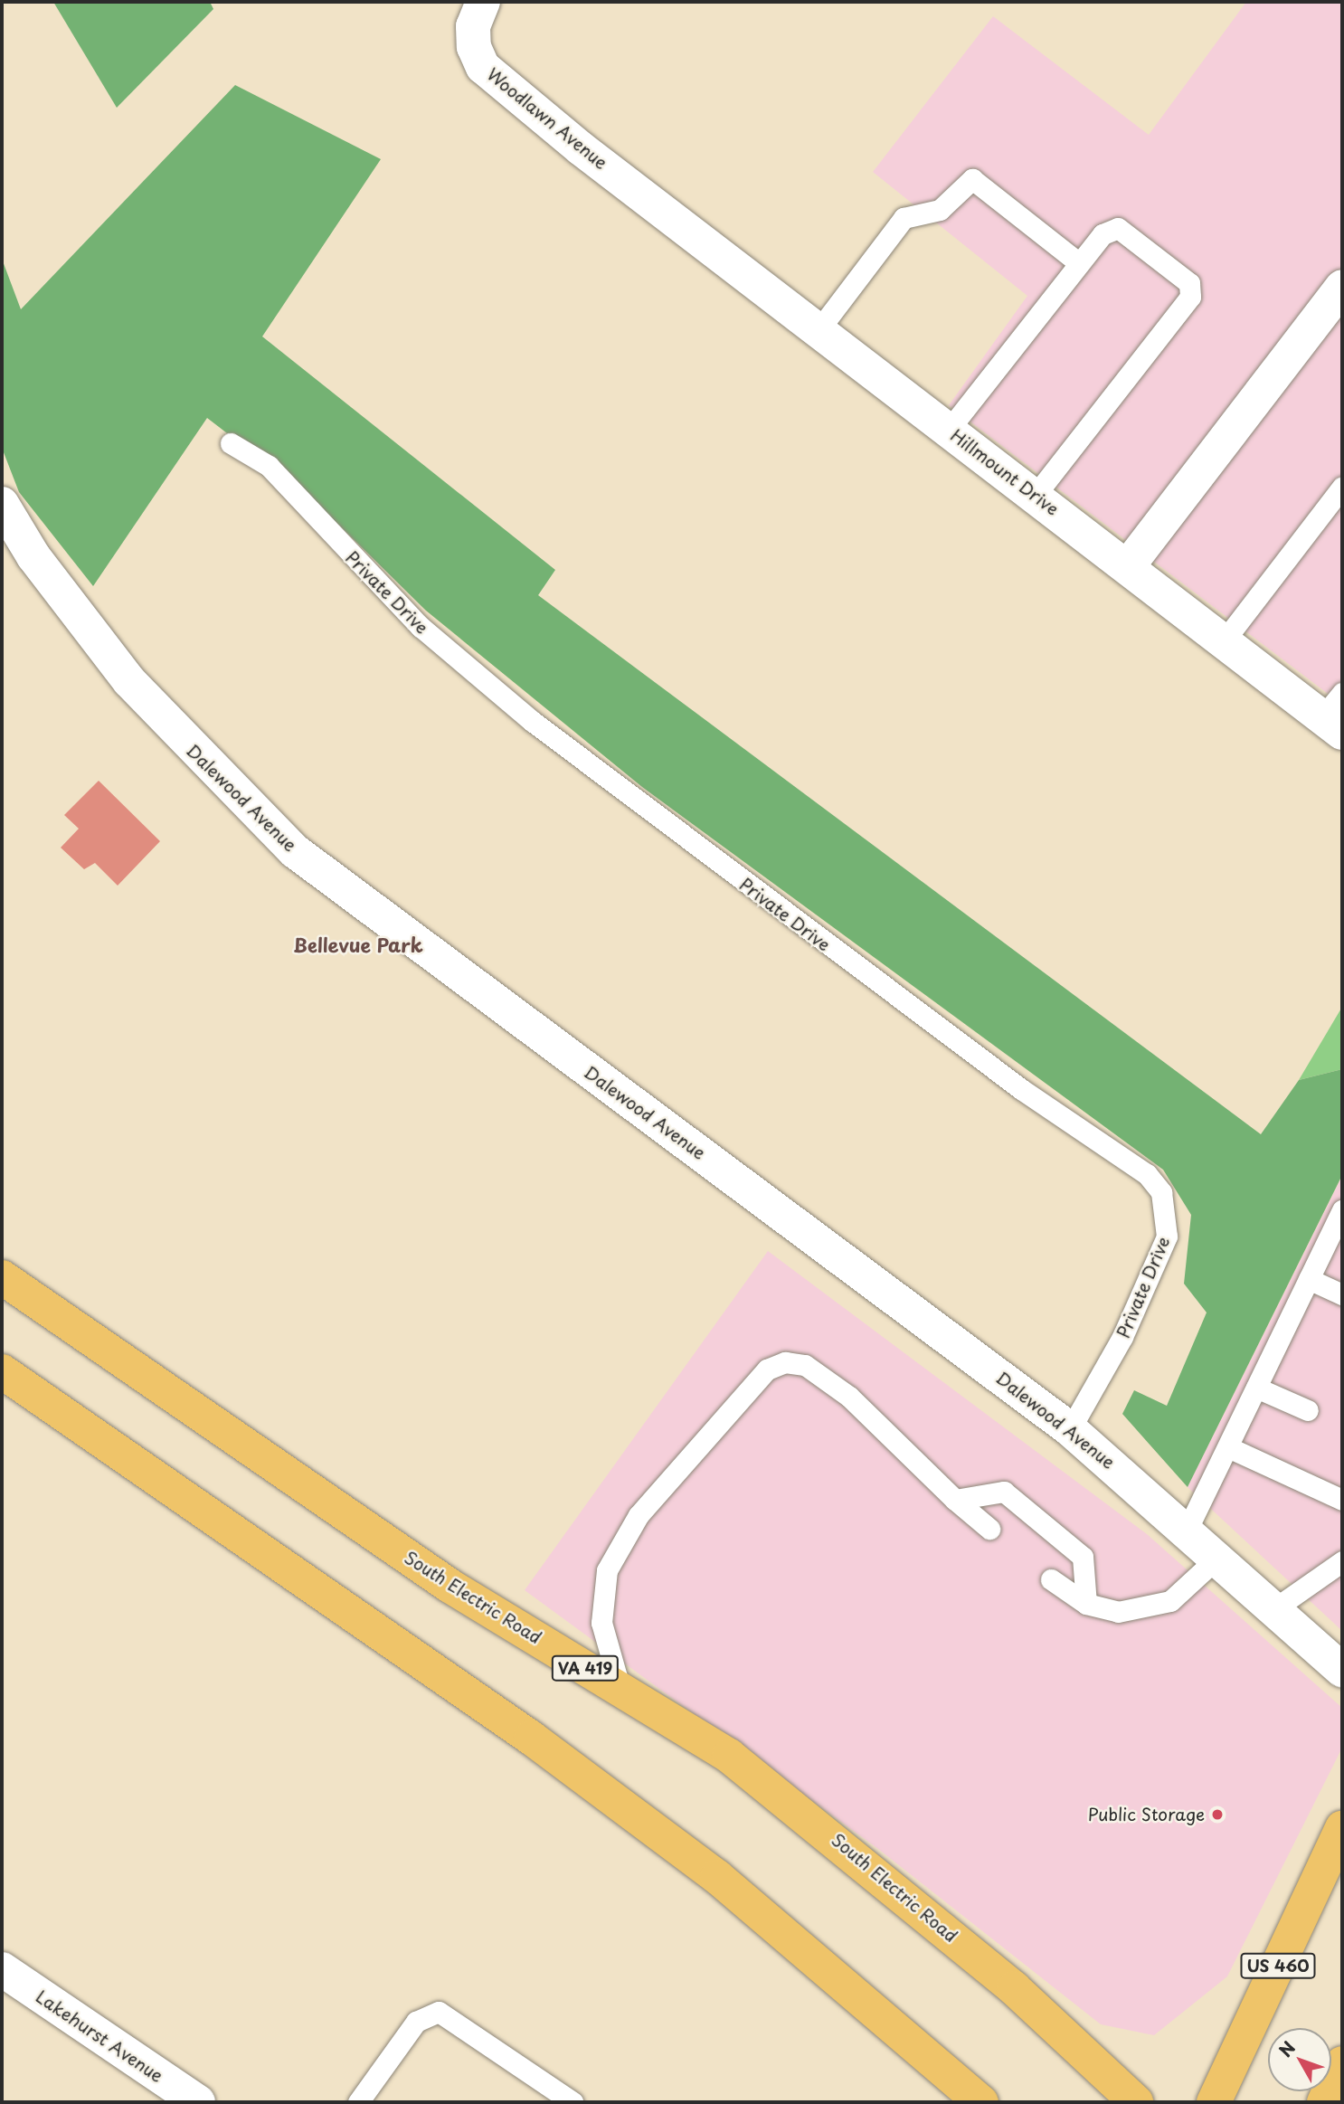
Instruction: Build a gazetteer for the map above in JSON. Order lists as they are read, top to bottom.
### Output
{
  "streets": {
    "main road": ["South Electric Road", "VA 419", "US 460"],
    "street": [
      "Woodlawn Avenue",
      "Hillmount Drive",
      "Dalewood Avenue",
      "Lakehurst Avenue"
    ],
    "lane": ["Private Drive"]
  },
  "crossings": [
    ["Woodlawn Avenue", "Hillmount Drive"],
    ["Private Drive", "Dalewood Avenue"]
  ],
  "districts": ["Bellevue Park"],
  "places": ["Public Storage"],
  "north": "top left"
}
